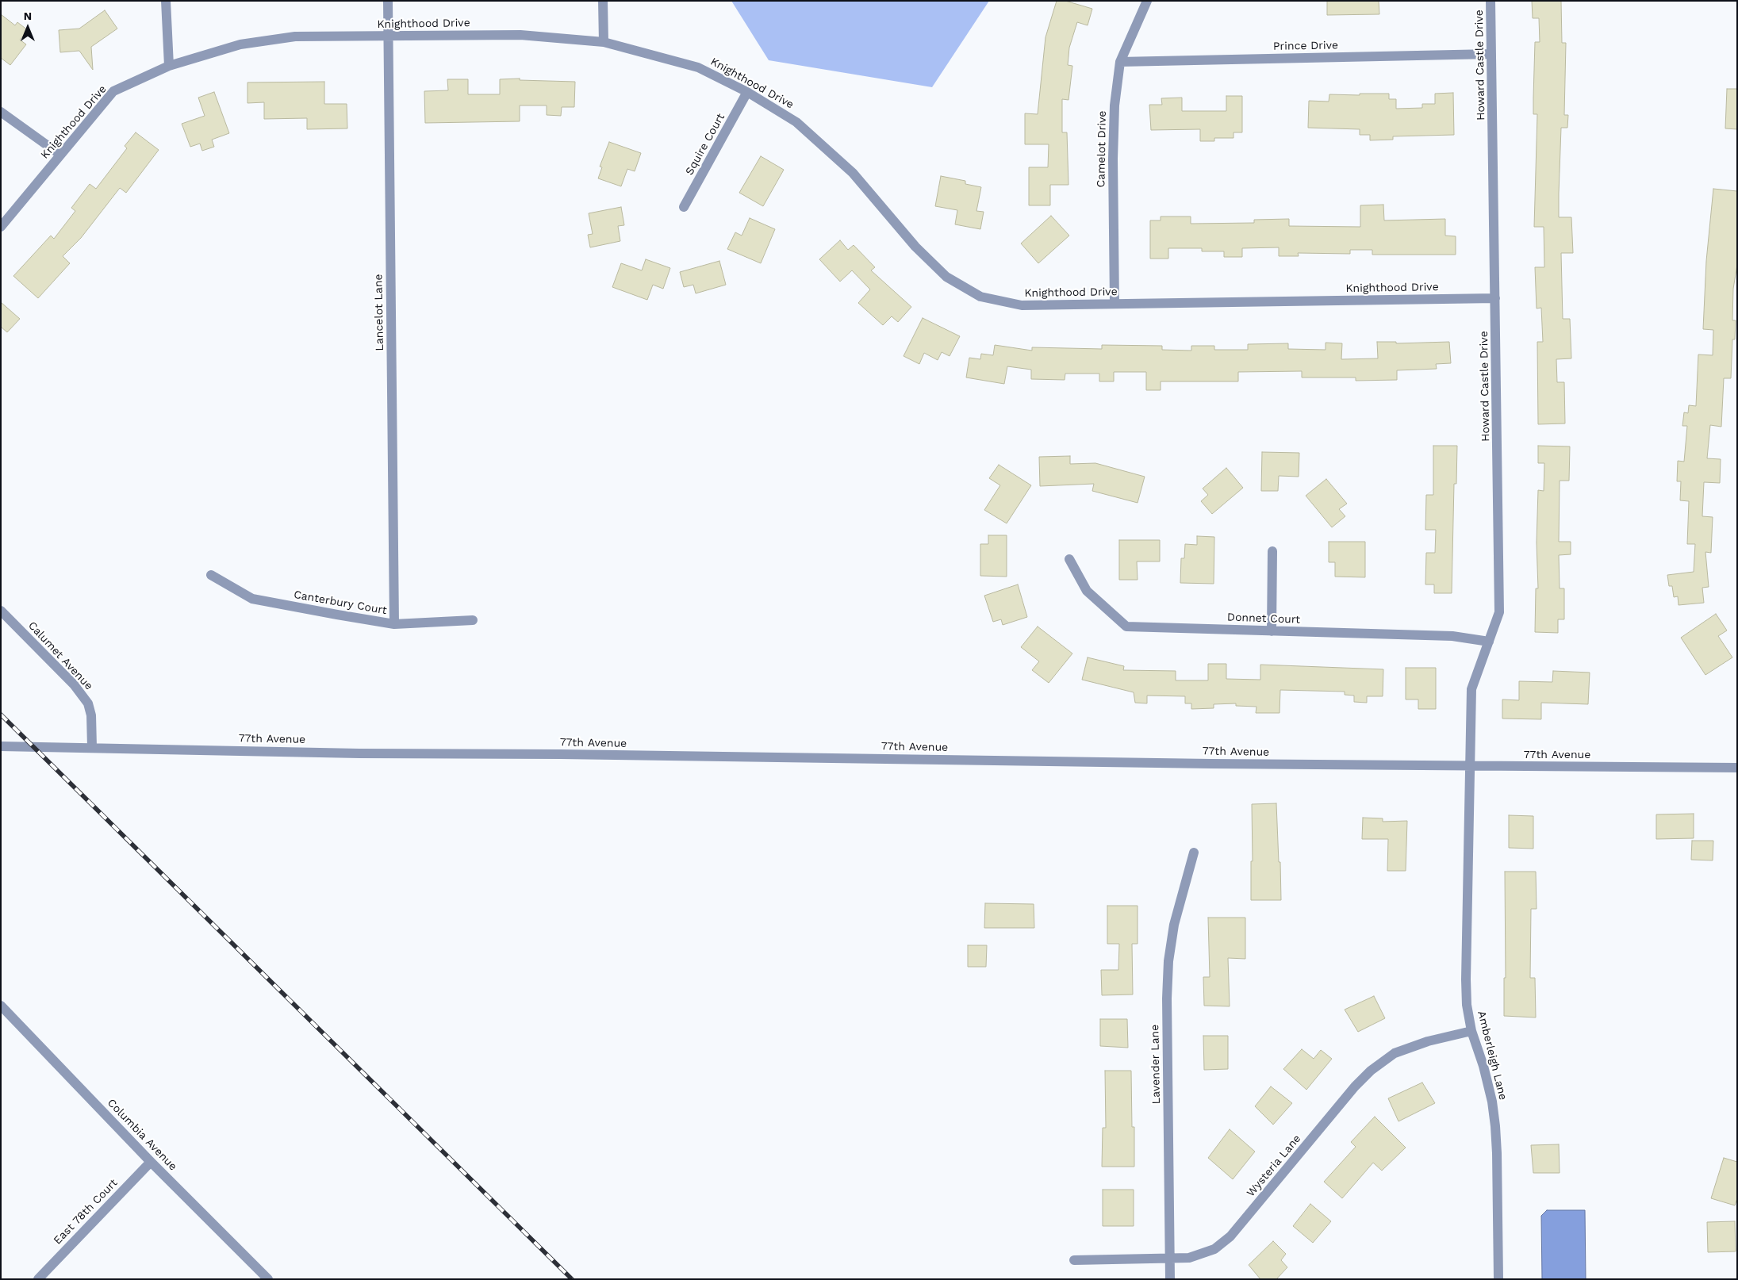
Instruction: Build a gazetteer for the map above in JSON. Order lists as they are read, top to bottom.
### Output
{
  "streets": {
    "street": [
      "Knighthood Drive",
      "Prince Drive",
      "Howard Castle Drive",
      "Squire Court",
      "Camelot Drive",
      "Lancelot Lane",
      "Canterbury Court",
      "Donnet Court",
      "Calumet Avenue",
      "77th Avenue",
      "Amberleigh Lane",
      "Lavender Lane",
      "Columbia Avenue",
      "Wysteria Lane",
      "East 78th Court"
    ]
  },
  "crossings": [
    ["Knighthood Drive", "Howard Castle Drive"],
    ["Knighthood Drive", "Squire Court"],
    ["Knighthood Drive", "Camelot Drive"],
    ["Knighthood Drive", "Lancelot Lane"],
    ["Prince Drive", "Howard Castle Drive"],
    ["Prince Drive", "Camelot Drive"],
    ["Howard Castle Drive", "Donnet Court"],
    ["Howard Castle Drive", "77th Avenue"],
    ["Howard Castle Drive", "Amberleigh Lane"],
    ["Lancelot Lane", "Canterbury Court"],
    ["Calumet Avenue", "77th Avenue"],
    ["77th Avenue", "Amberleigh Lane"],
    ["Amberleigh Lane", "Wysteria Lane"],
    ["Lavender Lane", "Wysteria Lane"],
    ["Columbia Avenue", "East 78th Court"]
  ],
  "north": "top"
}
